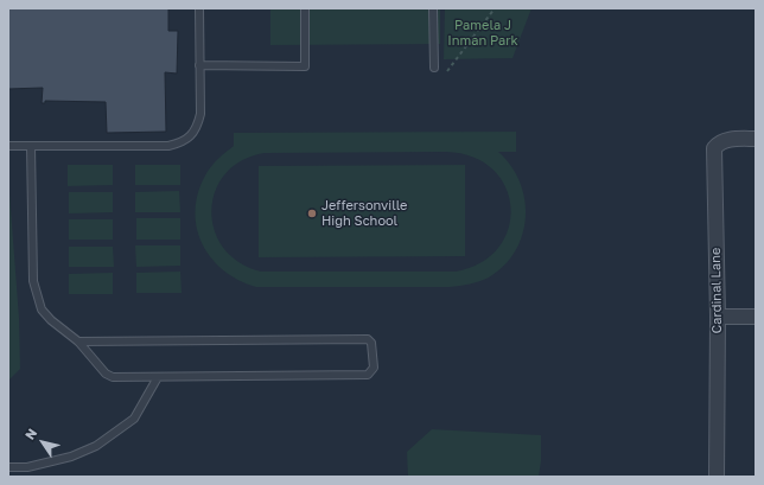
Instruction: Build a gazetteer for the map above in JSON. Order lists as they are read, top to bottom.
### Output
{
  "streets": {
    "street": ["Cardinal Lane"]
  },
  "parks": ["Pamela J Inman Park"],
  "places": ["Jeffersonville High School"],
  "north": "top left"
}
